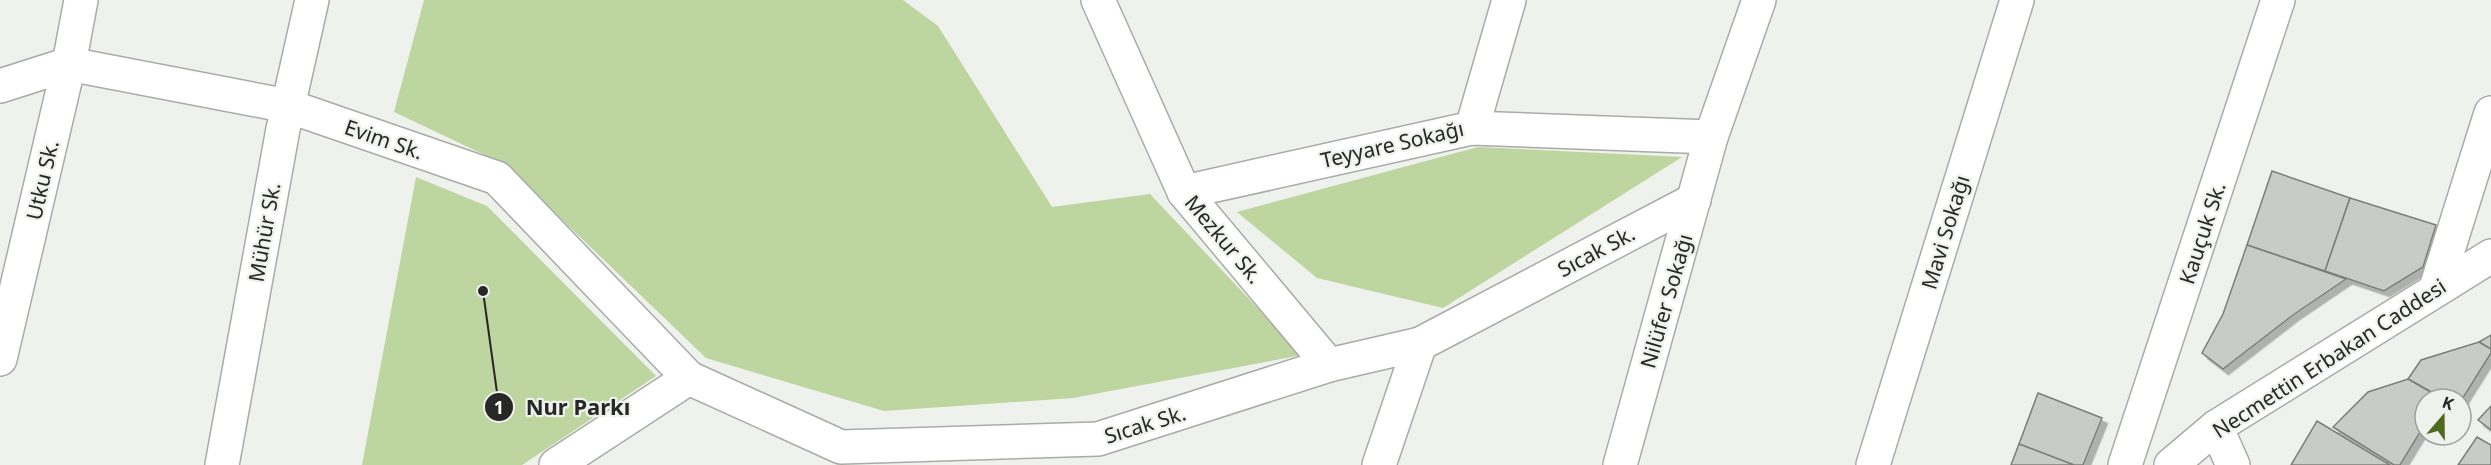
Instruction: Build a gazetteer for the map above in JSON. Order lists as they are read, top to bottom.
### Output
{
  "streets": {
    "street": [
      "Evim Sk.",
      "Teyyare Sokağı",
      "Utku Sk.",
      "Mühür Sk.",
      "Mavi Sokağı",
      "Kauçuk Sk.",
      "Mezkur Sk.",
      "Sıcak Sk.",
      "Nilüfer Sokağı",
      "Necmettin Erbakan Caddesi"
    ]
  },
  "crossings": [
    ["Evim Sk.", "Utku Sk."],
    ["Evim Sk.", "Mühür Sk."],
    ["Evim Sk.", "Sıcak Sk."],
    ["Teyyare Sokağı", "Mezkur Sk."],
    ["Mezkur Sk.", "Sıcak Sk."],
    ["Sıcak Sk.", "Nilüfer Sokağı"]
  ],
  "places": ["Nur Parkı"],
  "north": "top"
}
